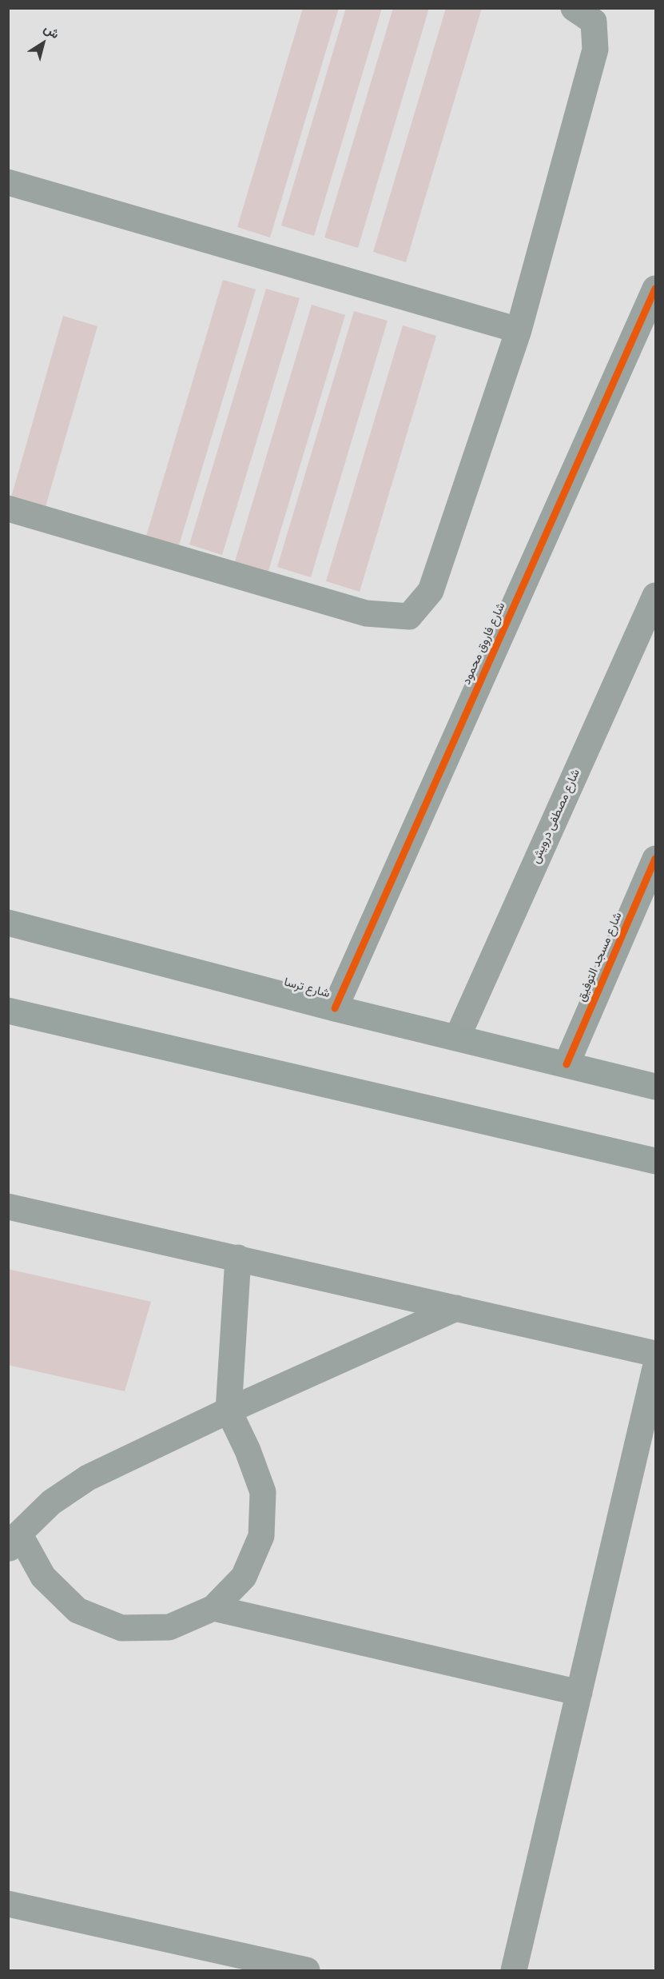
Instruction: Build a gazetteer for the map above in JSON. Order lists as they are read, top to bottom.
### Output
{
  "streets": {
    "main road": ["شارع ترسا"],
    "street": ["شارع فاروق محمود", "شارع مصطفى درويش", "شارع مسجد التوفيق"]
  },
  "crossings": [
    ["شارع فاروق محمود", "شارع ترسا"],
    ["شارع مصطفى درويش", "شارع ترسا"],
    ["شارع مسجد التوفيق", "شارع ترسا"]
  ],
  "north": "top right"
}
